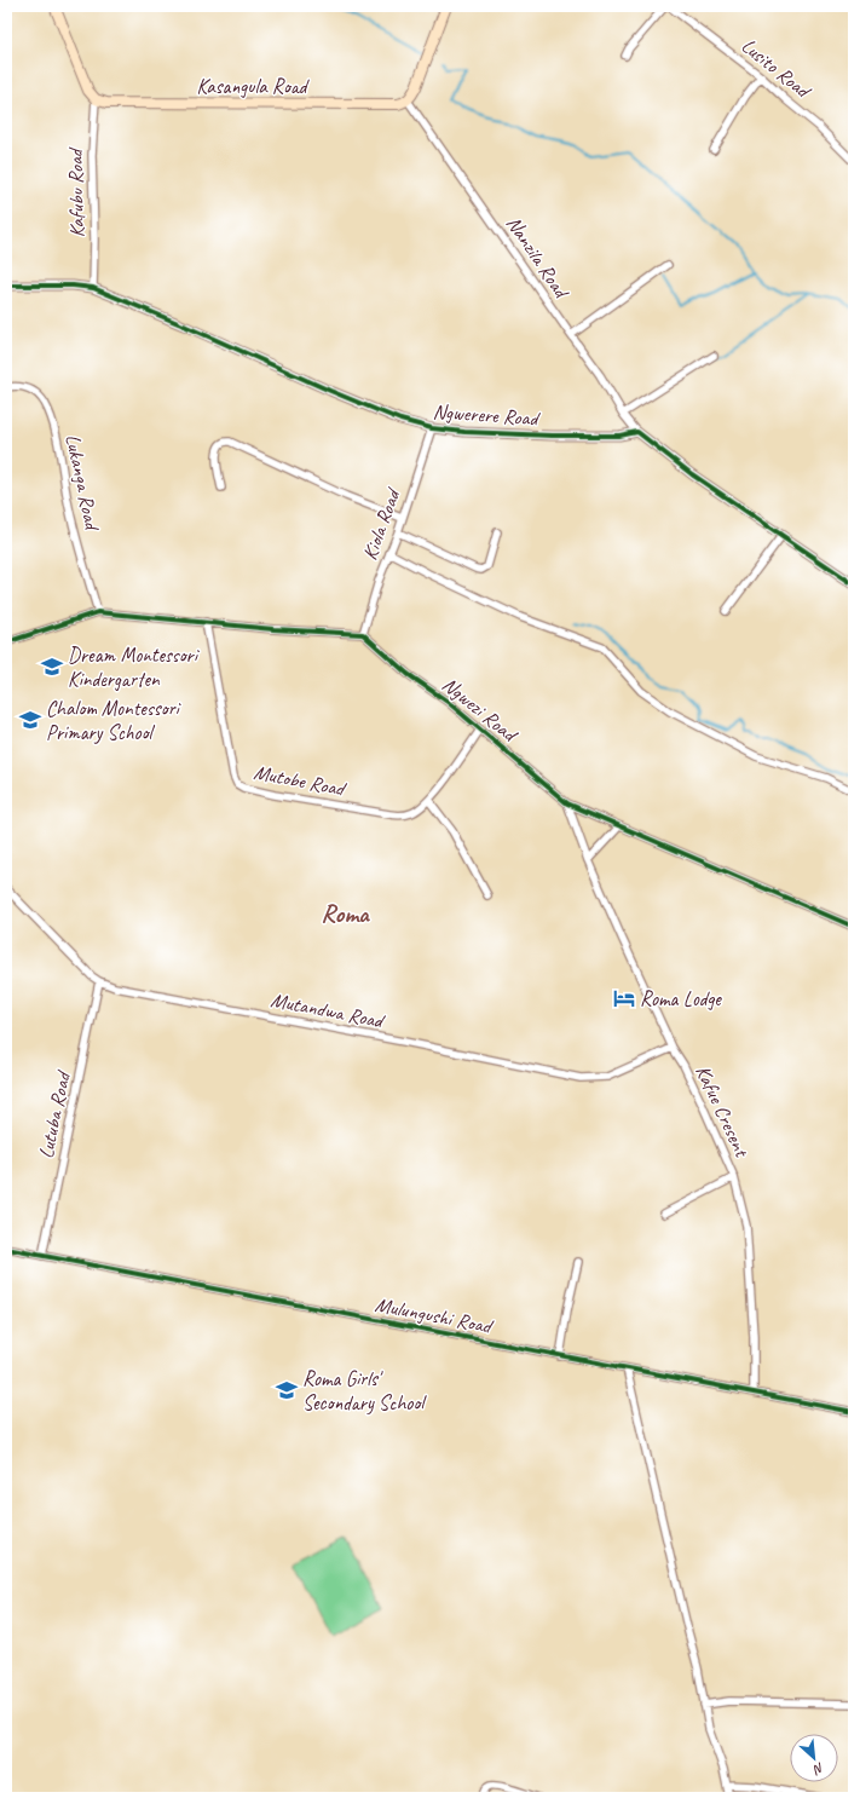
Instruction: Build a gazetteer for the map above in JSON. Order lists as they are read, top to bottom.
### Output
{
  "streets": {
    "main road": ["Kasangula Road"],
    "street": [
      "Lusito Road",
      "Kafubu Road",
      "Nanzila Road",
      "Ngwerere Road",
      "Lukanga Road",
      "Kiola Road",
      "Ngwezi Road",
      "Mutobe Road",
      "Mutandwa Road",
      "Kafue Cresent",
      "Lutuba Road",
      "Mulungushi Road"
    ]
  },
  "crossings": [
    ["Kasangula Road", "Kafubu Road"],
    ["Kasangula Road", "Nanzila Road"],
    ["Kafubu Road", "Ngwerere Road"],
    ["Nanzila Road", "Ngwerere Road"],
    ["Ngwerere Road", "Kiola Road"],
    ["Kiola Road", "Ngwezi Road"],
    ["Ngwezi Road", "Mutobe Road"],
    ["Ngwezi Road", "Kafue Cresent"],
    ["Mutandwa Road", "Kafue Cresent"],
    ["Mutandwa Road", "Lutuba Road"],
    ["Kafue Cresent", "Mulungushi Road"],
    ["Lutuba Road", "Mulungushi Road"]
  ],
  "districts": ["Roma"],
  "places": {
    "school or university": ["Dream Montessori Kindergarten", "Chalom Montessori Primary School", "Roma Girls' Secondary School"],
    "hotel": ["Roma Lodge"]
  },
  "north": "bottom right"
}
